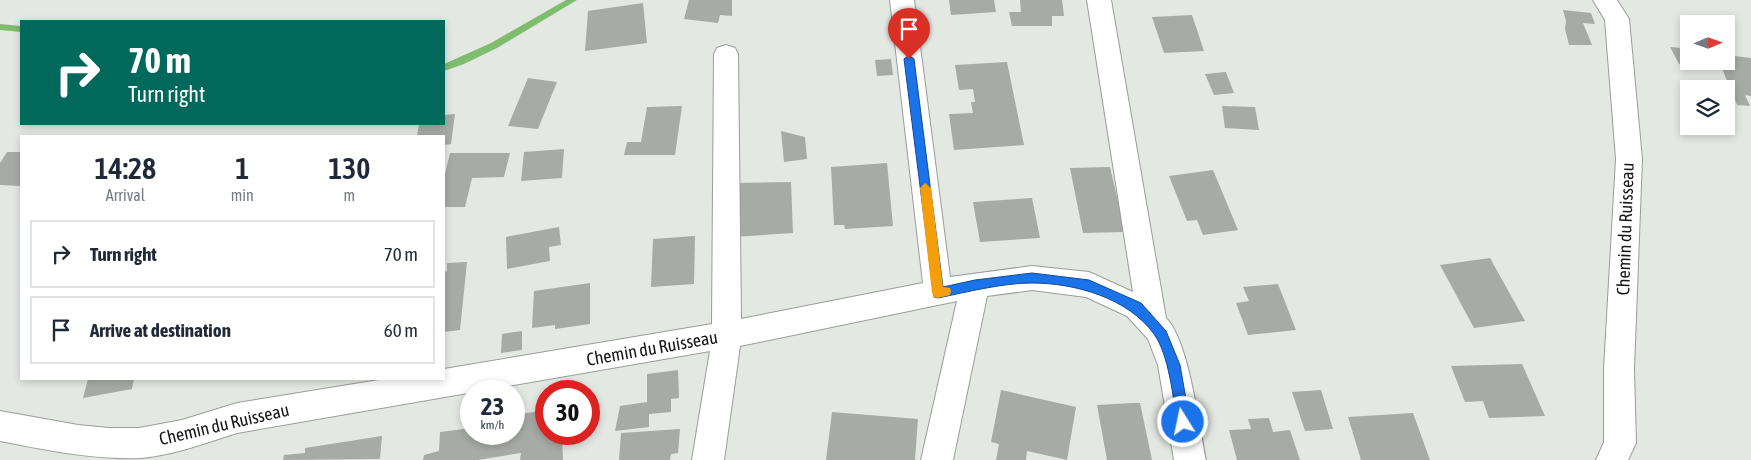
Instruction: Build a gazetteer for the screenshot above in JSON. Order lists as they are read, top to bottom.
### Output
{
  "streets": {
    "street": ["Chemin du Ruisseau"]
  },
  "north": "right",
  "page": {
    "turn": ["70 m", "Turn right"],
    "eta": [
      "14:28",
      "Arrival",
      "1",
      "min",
      "130",
      "m"
    ],
    "list": [
      {
        "name": "Turn right",
        "value": "70 m"
      },
      {
        "name": "Arrive at destination",
        "value": "60 m"
      }
    ],
    "speed": "23 km/h",
    "limit": "30"
  }
}
